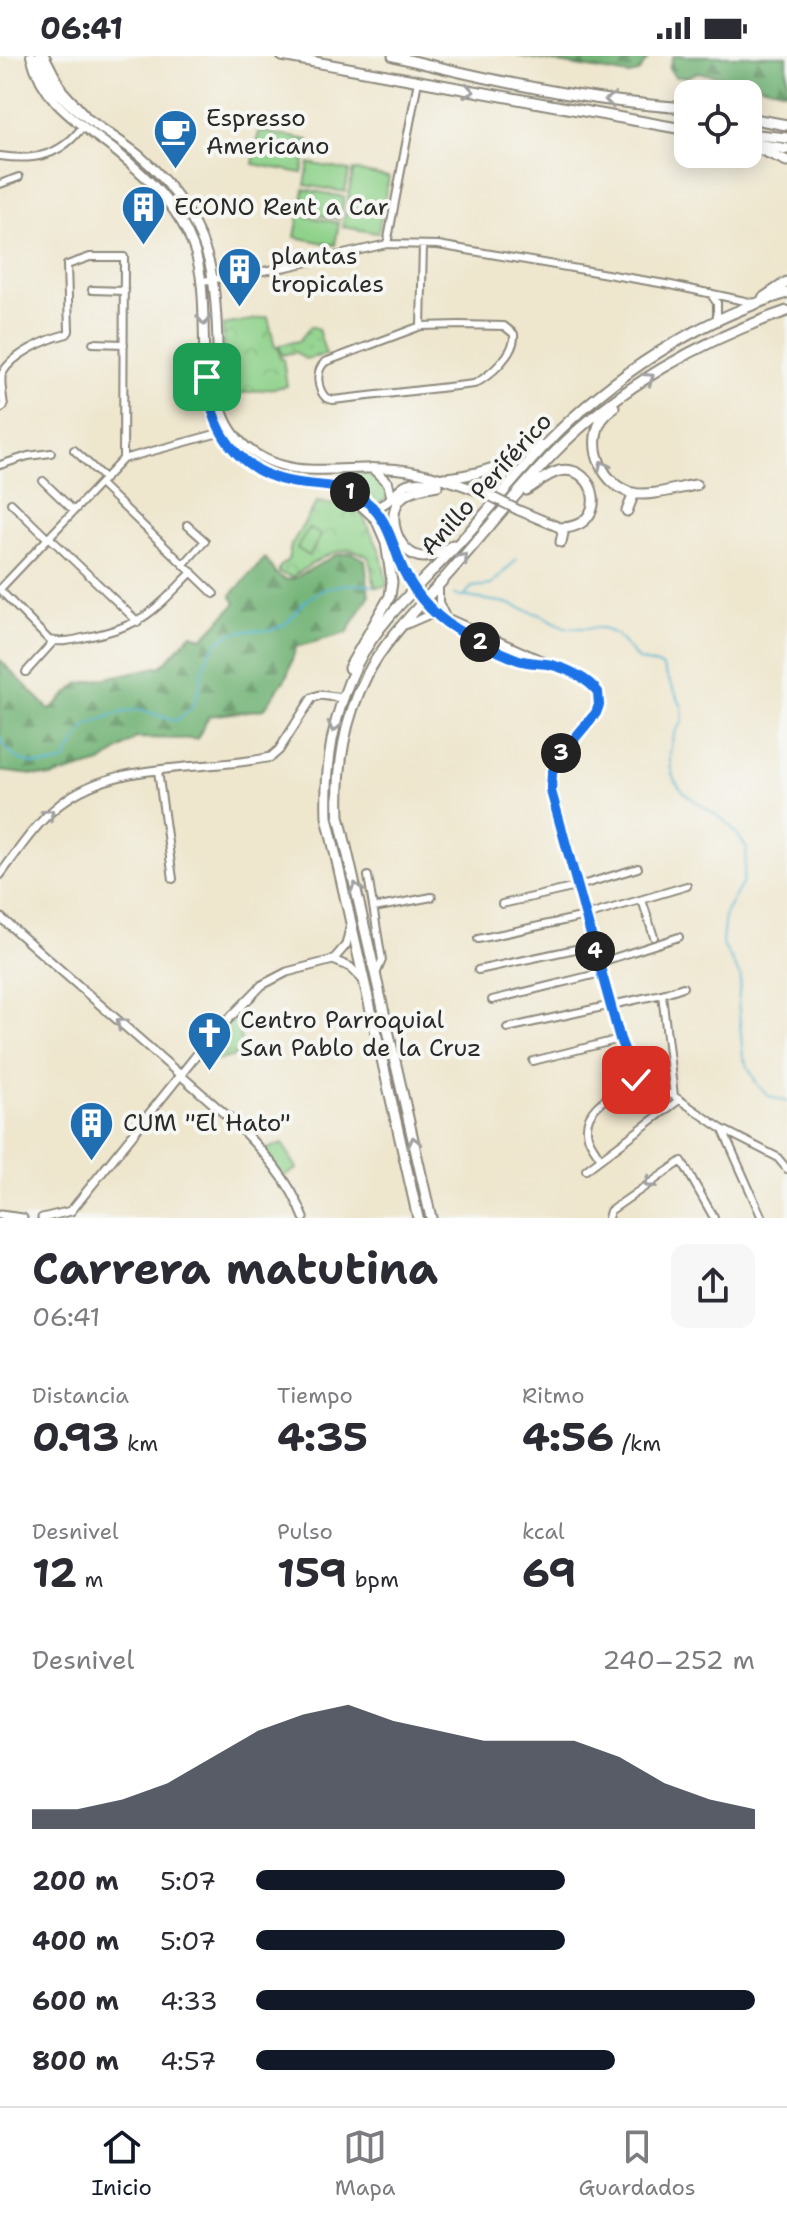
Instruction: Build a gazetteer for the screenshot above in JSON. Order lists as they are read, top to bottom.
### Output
{
  "streets": {
    "main road": ["Anillo Periférico"]
  },
  "places": {
    "cafe": ["Espresso Americano"],
    "building": ["ECONO Rent a Car", "plantas tropicales", "CUM \"El Hato\""],
    "church": ["Centro Parroquial San Pablo de la Cruz"]
  },
  "page": {
    "status": "06:41",
    "pins": [
      "1",
      "2",
      "3",
      "4"
    ],
    "heading": ["Carrera matutina", "06:41"],
    "stats": [
      ["Distancia", "0.93 km"],
      ["Tiempo", "4:35"],
      ["Ritmo", "4:56 /km"],
      ["Desnivel", "12 m"],
      ["Pulso", "159 bpm"],
      ["kcal", "69"]
    ],
    "chart": ["Desnivel", "240–252 m"],
    "list": [
      {
        "name": "200 m",
        "note": "5:07"
      },
      {
        "name": "400 m",
        "note": "5:07"
      },
      {
        "name": "600 m",
        "note": "4:33"
      },
      {
        "name": "800 m",
        "note": "4:57"
      }
    ],
    "tabs": ["Inicio", "Mapa", "Guardados"]
  }
}
